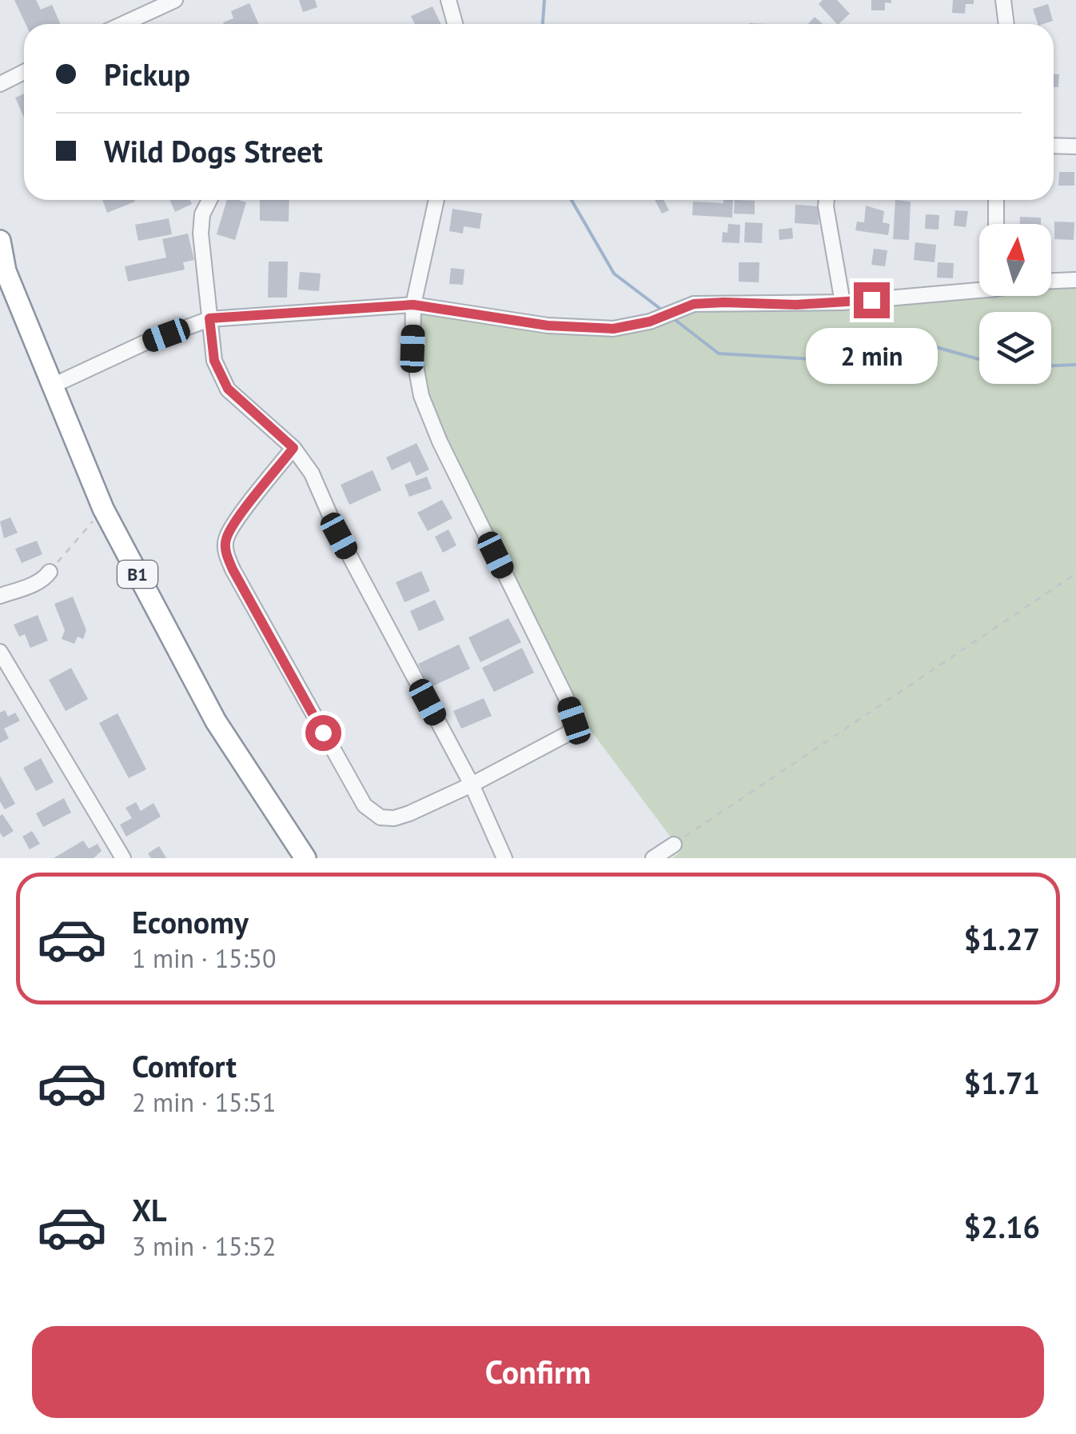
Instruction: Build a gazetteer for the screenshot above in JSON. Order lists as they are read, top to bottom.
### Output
{
  "streets": {
    "highway": ["B1"]
  },
  "north": "top",
  "page": {
    "banner": ["Pickup", "Wild Dogs Street"],
    "bubble": "2 min",
    "list": [
      {
        "name": "Economy",
        "note": "1 min · 15:50",
        "value": "$1.27"
      },
      {
        "name": "Comfort",
        "note": "2 min · 15:51",
        "value": "$1.71"
      },
      {
        "name": "XL",
        "note": "3 min · 15:52",
        "value": "$2.16"
      }
    ],
    "buttons": "Confirm"
  }
}
